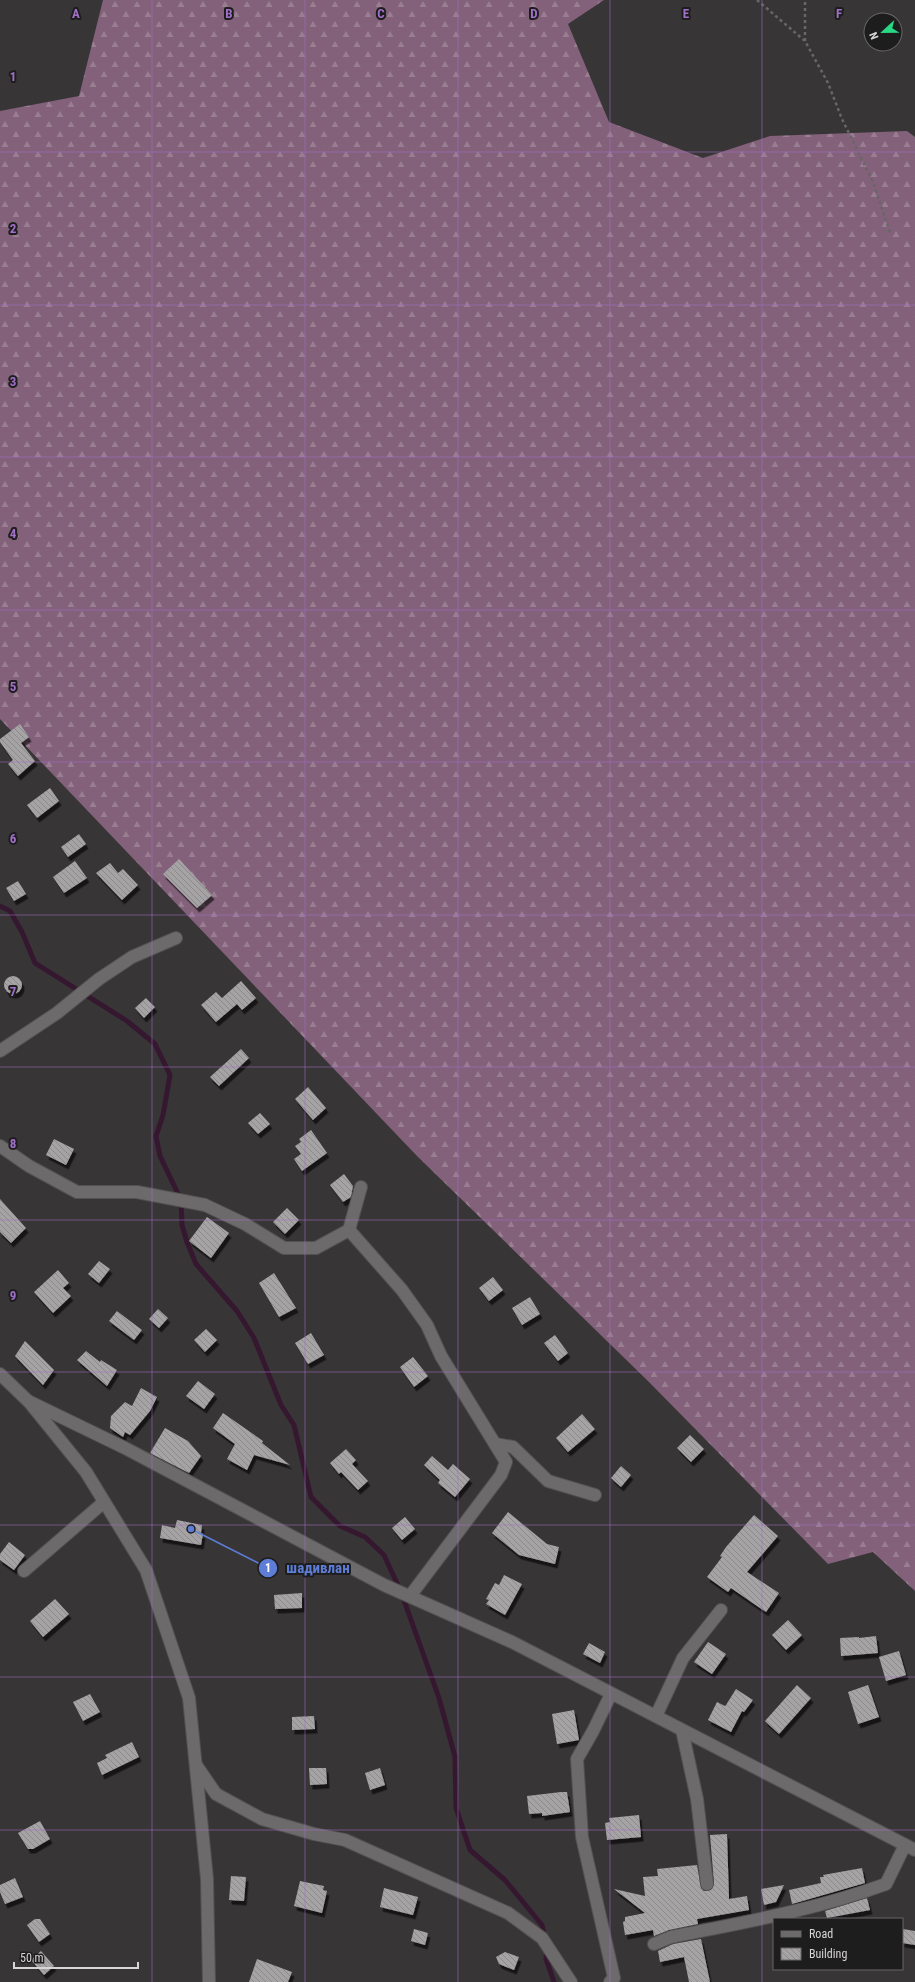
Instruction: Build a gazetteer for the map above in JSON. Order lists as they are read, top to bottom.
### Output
{
  "places": ["шадивлан"],
  "legend": ["Road", "Building"],
  "scale_bar": "50 m",
  "north": "left",
  "grid": {
    "columns": [
      "A",
      "B",
      "C",
      "D",
      "E",
      "F"
    ],
    "rows": [
      "1",
      "2",
      "3",
      "4",
      "5",
      "6",
      "7",
      "8",
      "9"
    ]
  }
}
